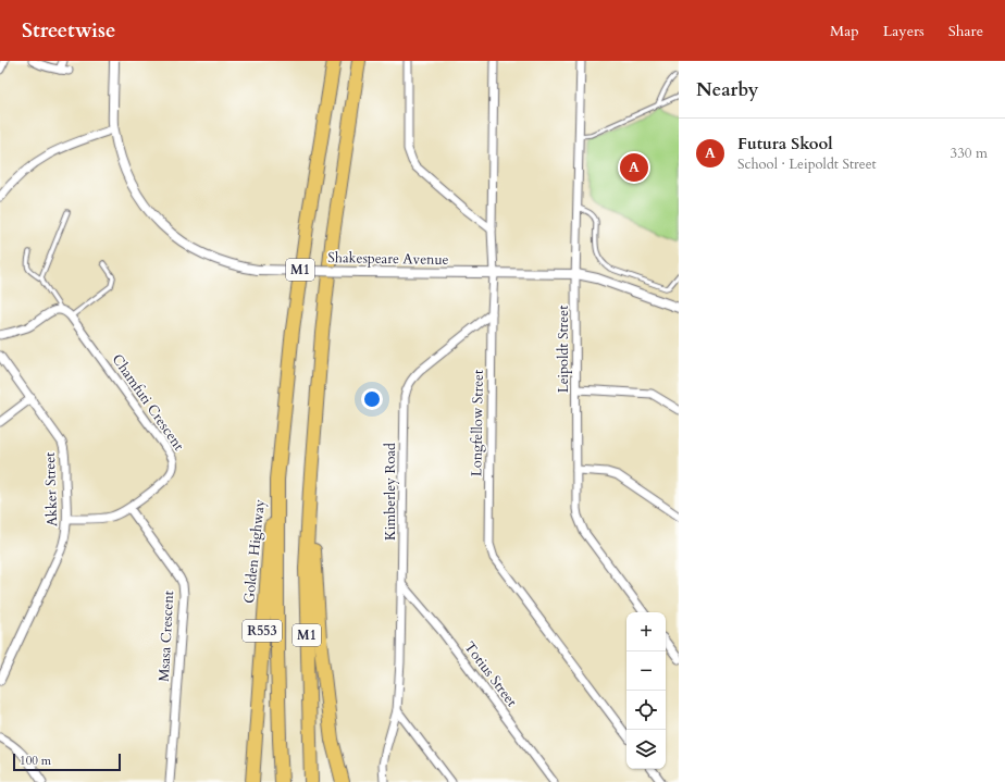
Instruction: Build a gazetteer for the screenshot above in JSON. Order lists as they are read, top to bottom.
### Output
{
  "streets": {
    "highway": ["M1", "Golden Highway", "R553"],
    "street": [
      "Shakespeare Avenue",
      "Leipoldt Street",
      "Chamfuti Crescent",
      "Longfellow Street",
      "Akker Street",
      "Kimberley Road",
      "Msasa Crescent",
      "Totius Street"
    ]
  },
  "crossings": [
    ["Shakespeare Avenue", "Leipoldt Street"],
    ["Shakespeare Avenue", "Longfellow Street"],
    ["M1", "Golden Highway"],
    ["Chamfuti Crescent", "Akker Street"],
    ["Chamfuti Crescent", "Msasa Crescent"],
    ["Longfellow Street", "Kimberley Road"],
    ["Kimberley Road", "Totius Street"]
  ],
  "scale_bar": "100 m",
  "page": {
    "header": "Streetwise",
    "nav": ["Map", "Layers", "Share"],
    "heading": "Nearby",
    "list": [
      {
        "mark": "A",
        "name": "Futura Skool",
        "note": "School · Leipoldt Street",
        "value": "330 m"
      }
    ],
    "pins": "A",
    "map_buttons": ["+", "−"],
    "scale": "100 m"
  }
}
